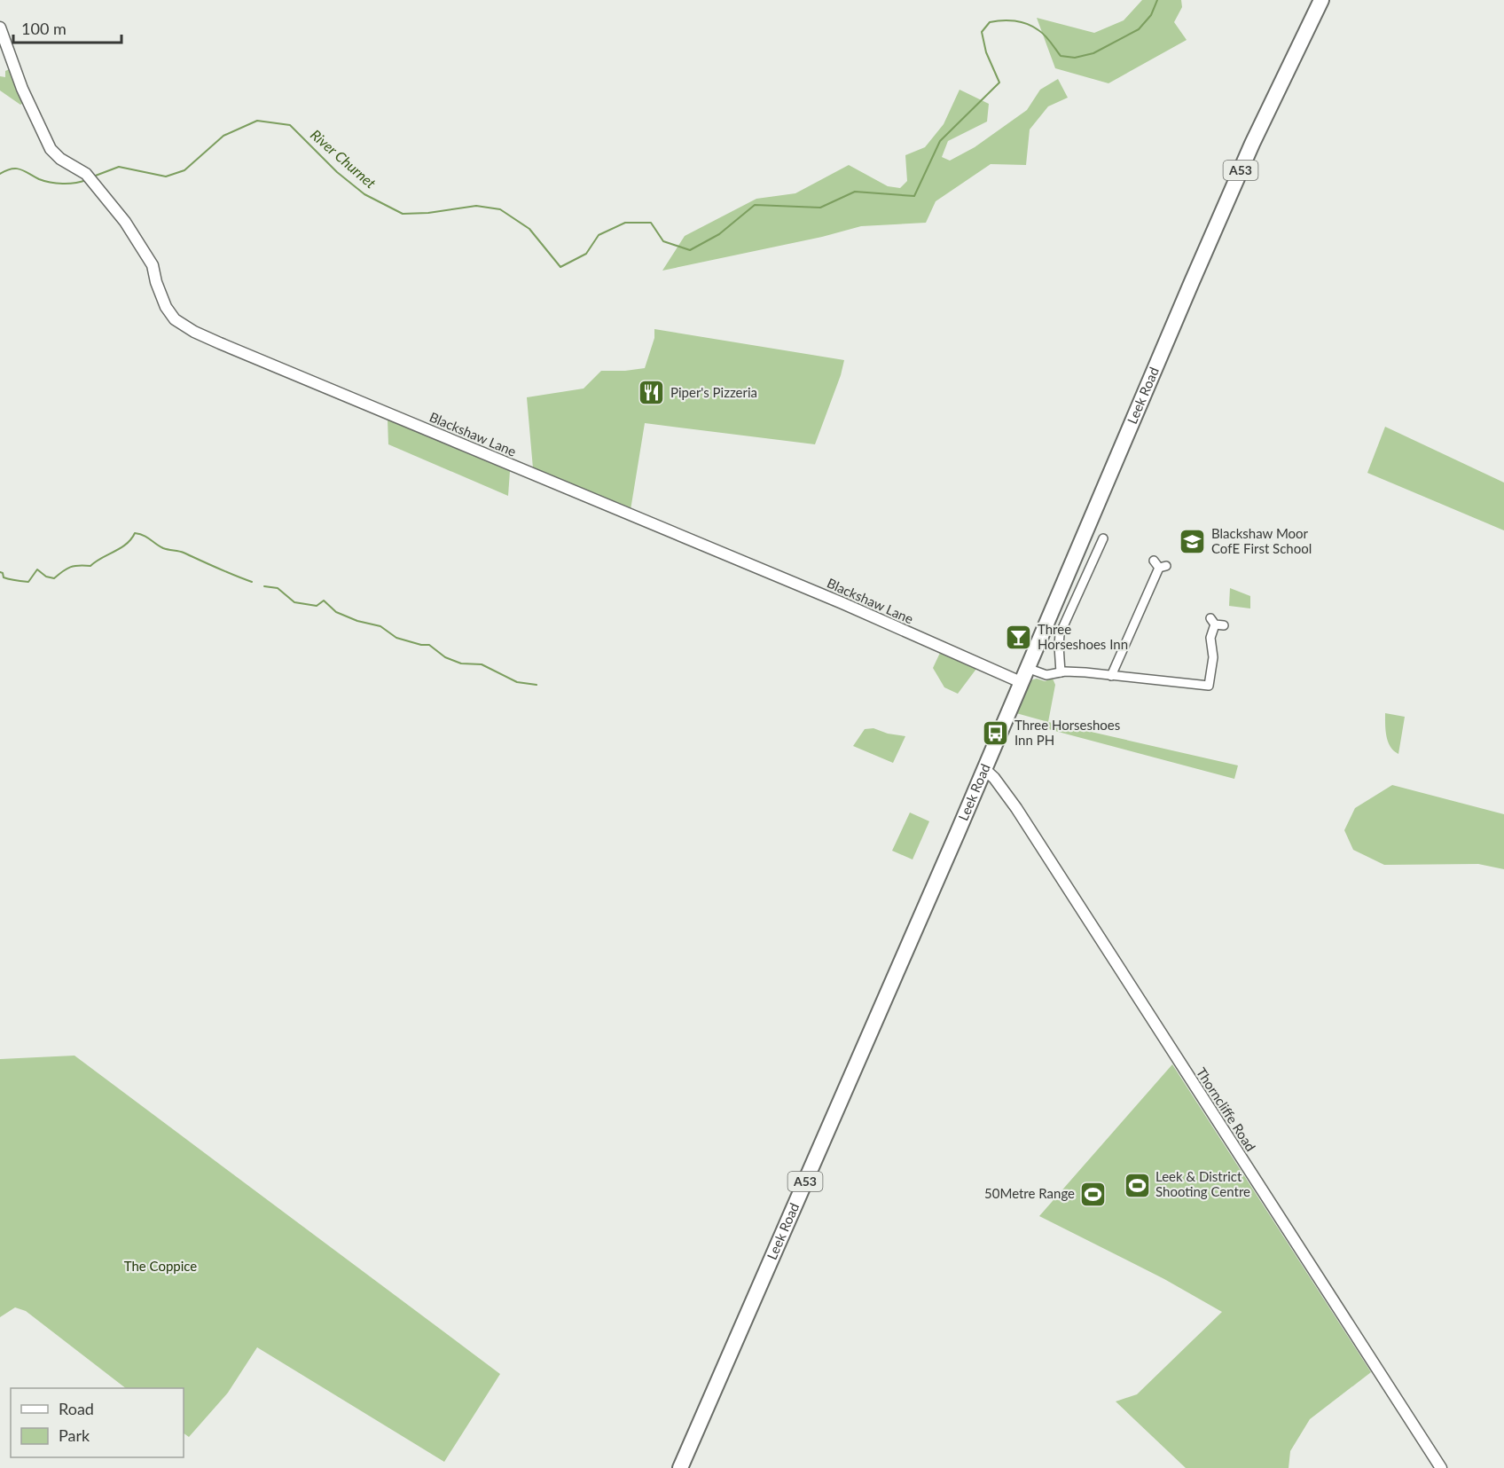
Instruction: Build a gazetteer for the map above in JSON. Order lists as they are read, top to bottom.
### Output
{
  "streets": {
    "highway": ["A53", "Leek Road"],
    "street": ["Blackshaw Lane", "Thorncliffe Road"]
  },
  "crossings": [
    ["Leek Road", "Blackshaw Lane"],
    ["Leek Road", "Thorncliffe Road"]
  ],
  "water": ["River Churnet"],
  "parks": ["The Coppice"],
  "places": {
    "restaurant": ["Piper's Pizzeria"],
    "school or university": ["Blackshaw Moor CofE First School"],
    "bar": ["Three Horseshoes Inn"],
    "bus stop": ["Three Horseshoes Inn PH"],
    "sports": ["Leek & District Shooting Centre", "50Metre Range"]
  },
  "legend": ["Road", "Park"],
  "scale_bar": "100 m"
}
